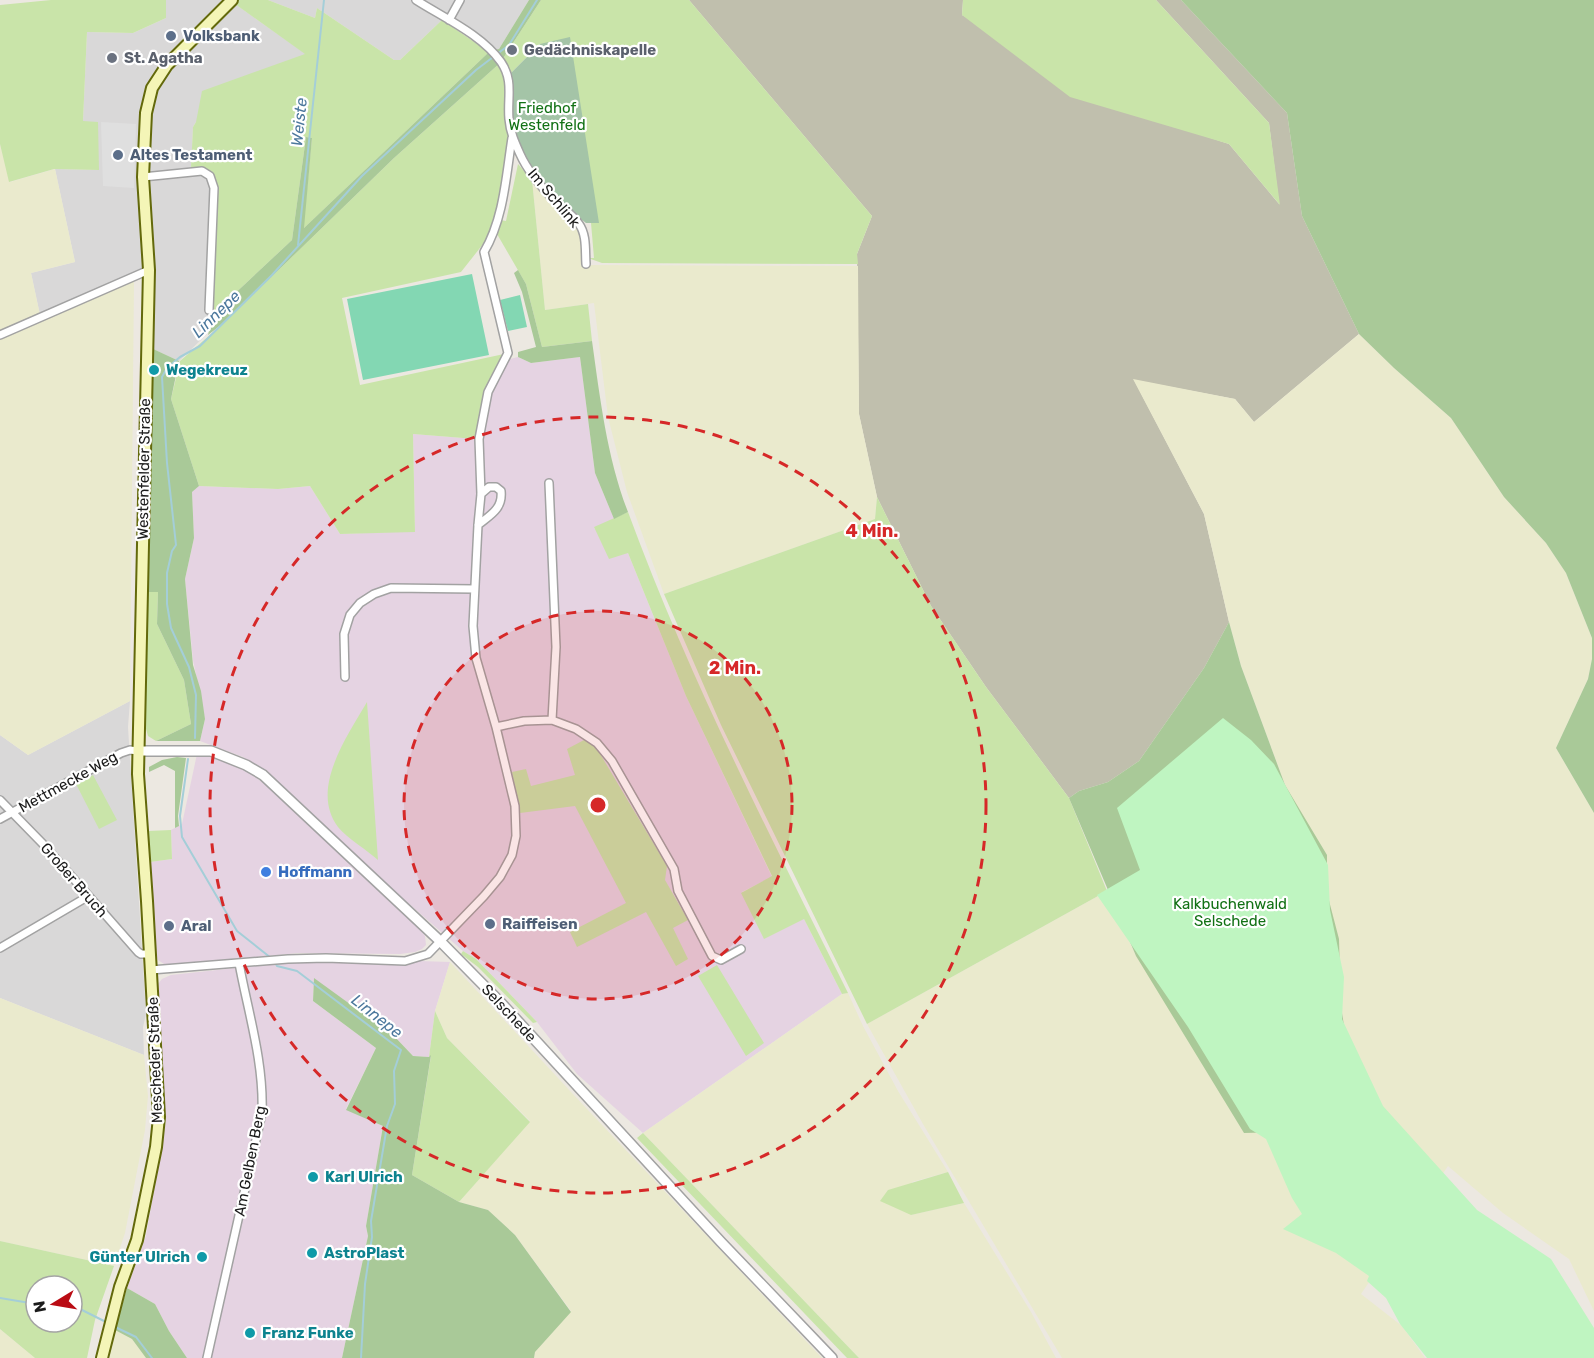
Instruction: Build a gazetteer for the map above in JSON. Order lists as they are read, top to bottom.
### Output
{
  "streets": {
    "main road": ["Westenfelder Straße", "Mescheder Straße"],
    "street": [
      "Im Schlink",
      "Mettmecke Weg",
      "Großer Bruch",
      "Selschede",
      "Am Gelben Berg"
    ]
  },
  "crossings": [
    ["Westenfelder Straße", "Mettmecke Weg"],
    ["Westenfelder Straße", "Großer Bruch"],
    ["Westenfelder Straße", "Selschede"],
    ["Westenfelder Straße", "Mescheder Straße"],
    ["Mettmecke Weg", "Großer Bruch"],
    ["Mettmecke Weg", "Selschede"]
  ],
  "water": ["Weiste", "Linnepe"],
  "parks": ["Friedhof Westenfeld", "Kalkbuchenwald Selschede"],
  "places": [
    "Volksbank",
    "Gedächniskapelle",
    "St. Agatha",
    "Altes Testament",
    "Wegekreuz",
    "Hoffmann",
    "Raiffeisen",
    "Aral",
    "Karl Ulrich",
    "AstroPlast",
    "Günter Ulrich",
    "Franz Funke"
  ],
  "north": "left",
  "rings": ["4 Min.", "2 Min."]
}
